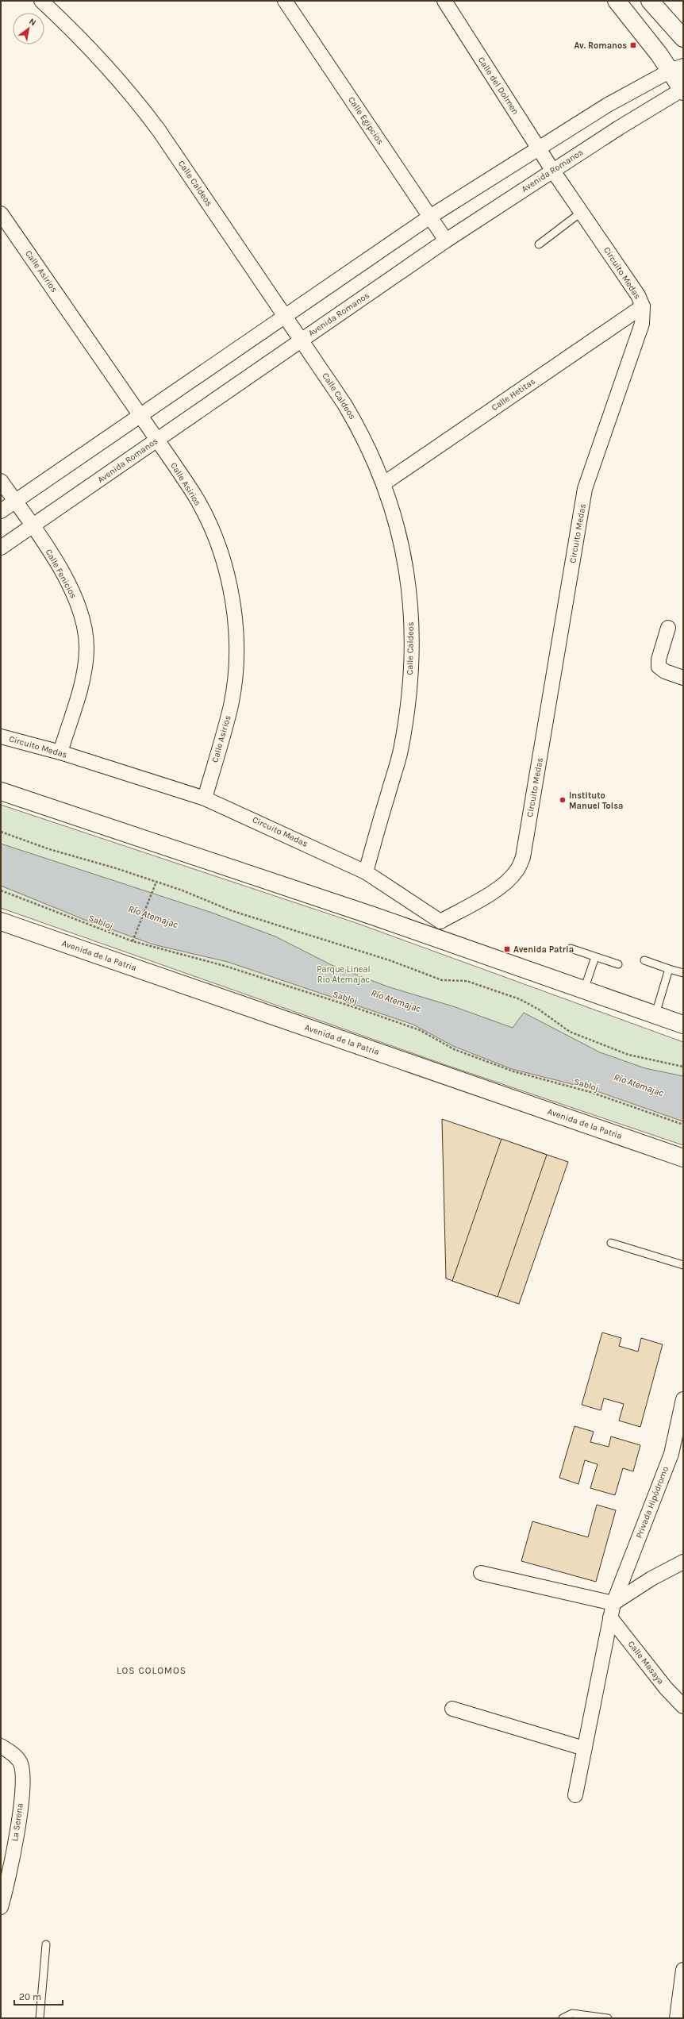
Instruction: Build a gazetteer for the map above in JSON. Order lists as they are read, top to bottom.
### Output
{
  "streets": {
    "main road": ["Avenida de la Patria"],
    "street": [
      "Calle del Dolmen",
      "Calle Egipcios",
      "Avenida Romanos",
      "Calle Caldeos",
      "Calle Asirios",
      "Circuito Medas",
      "Calle Hetitas",
      "Calle Fenicios",
      "Privada Hipódromo",
      "Calle Masaya",
      "La Serena"
    ],
    "path": ["Sabloj"]
  },
  "crossings": [
    ["Calle del Dolmen", "Avenida Romanos"],
    ["Calle del Dolmen", "Circuito Medas"],
    ["Calle Egipcios", "Avenida Romanos"],
    ["Avenida Romanos", "Calle Caldeos"],
    ["Avenida Romanos", "Calle Asirios"],
    ["Avenida Romanos", "Circuito Medas"],
    ["Avenida Romanos", "Calle Fenicios"],
    ["Calle Caldeos", "Circuito Medas"],
    ["Calle Caldeos", "Calle Hetitas"],
    ["Calle Asirios", "Circuito Medas"],
    ["Circuito Medas", "Calle Hetitas"],
    ["Circuito Medas", "Calle Fenicios"],
    ["Privada Hipódromo", "Calle Masaya"]
  ],
  "districts": ["LOS COLOMOS"],
  "water": ["Río Atemajac"],
  "parks": ["Parque Lineal Rio Atemajac"],
  "places": {
    "transit": ["Av. Romanos", "Avenida Patria"],
    "other": ["Instituto Manuel Tolsa"]
  },
  "scale_bar": "20 m",
  "north": "top right"
}
